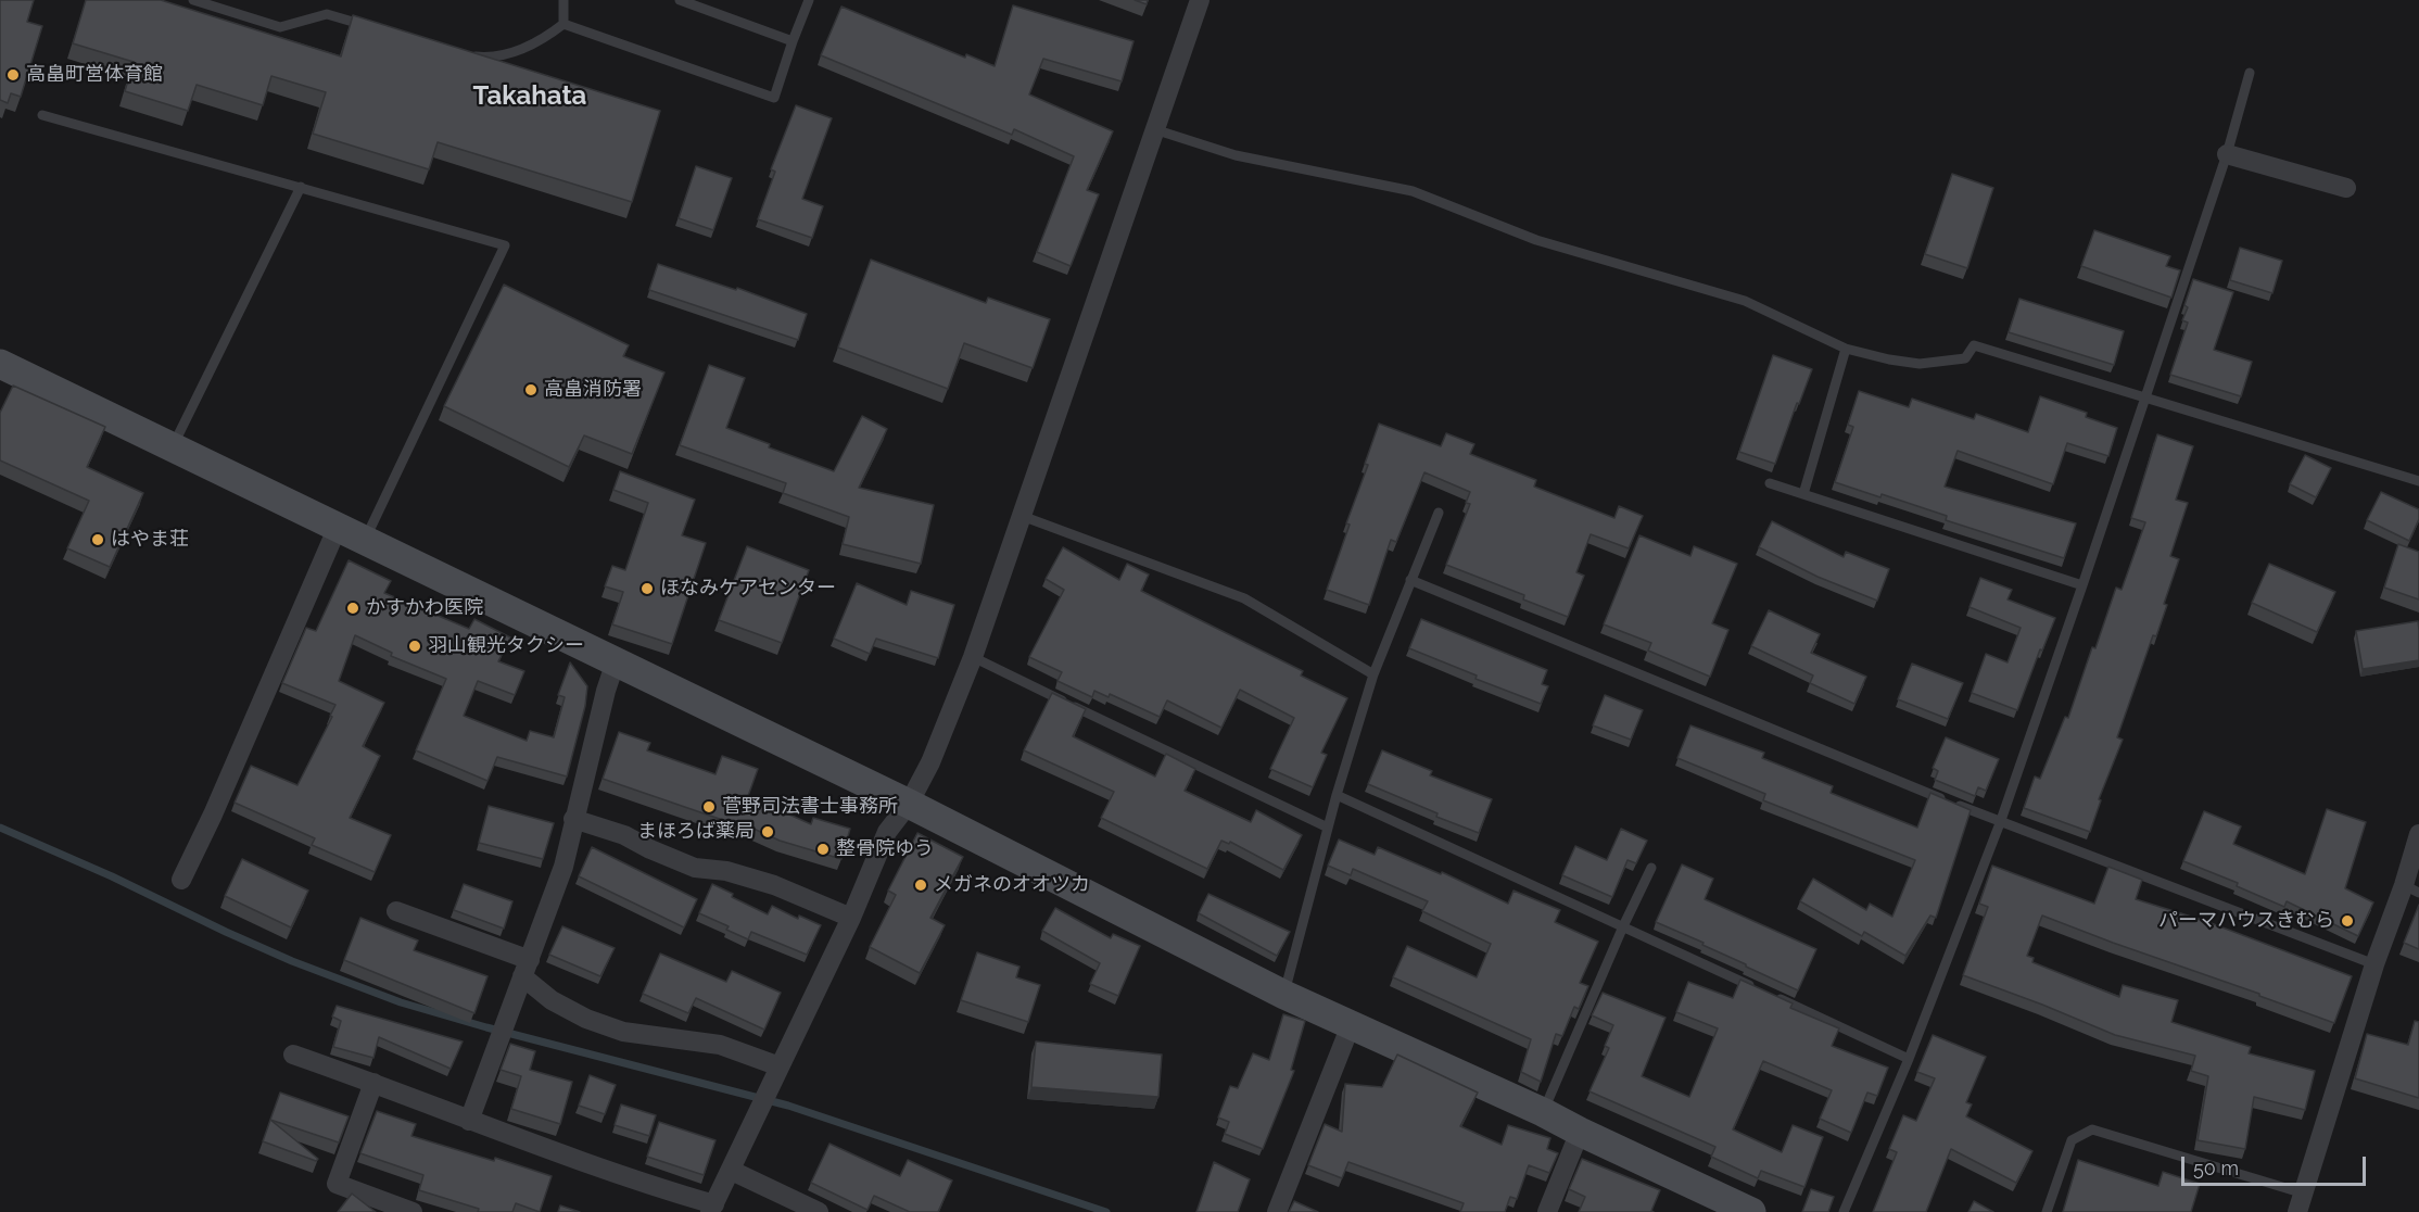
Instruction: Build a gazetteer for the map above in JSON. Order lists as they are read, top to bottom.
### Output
{
  "districts": ["Takahata"],
  "places": [
    "高畠町営体育館",
    "高畠消防署",
    "はやま荘",
    "ほなみケアセンター",
    "かすかわ医院",
    "羽山観光タクシー",
    "菅野司法書士事務所",
    "まほろば薬局",
    "整骨院ゆう",
    "メガネのオオツカ",
    "パーマハウスきむら"
  ],
  "scale_bar": "50 m"
}
